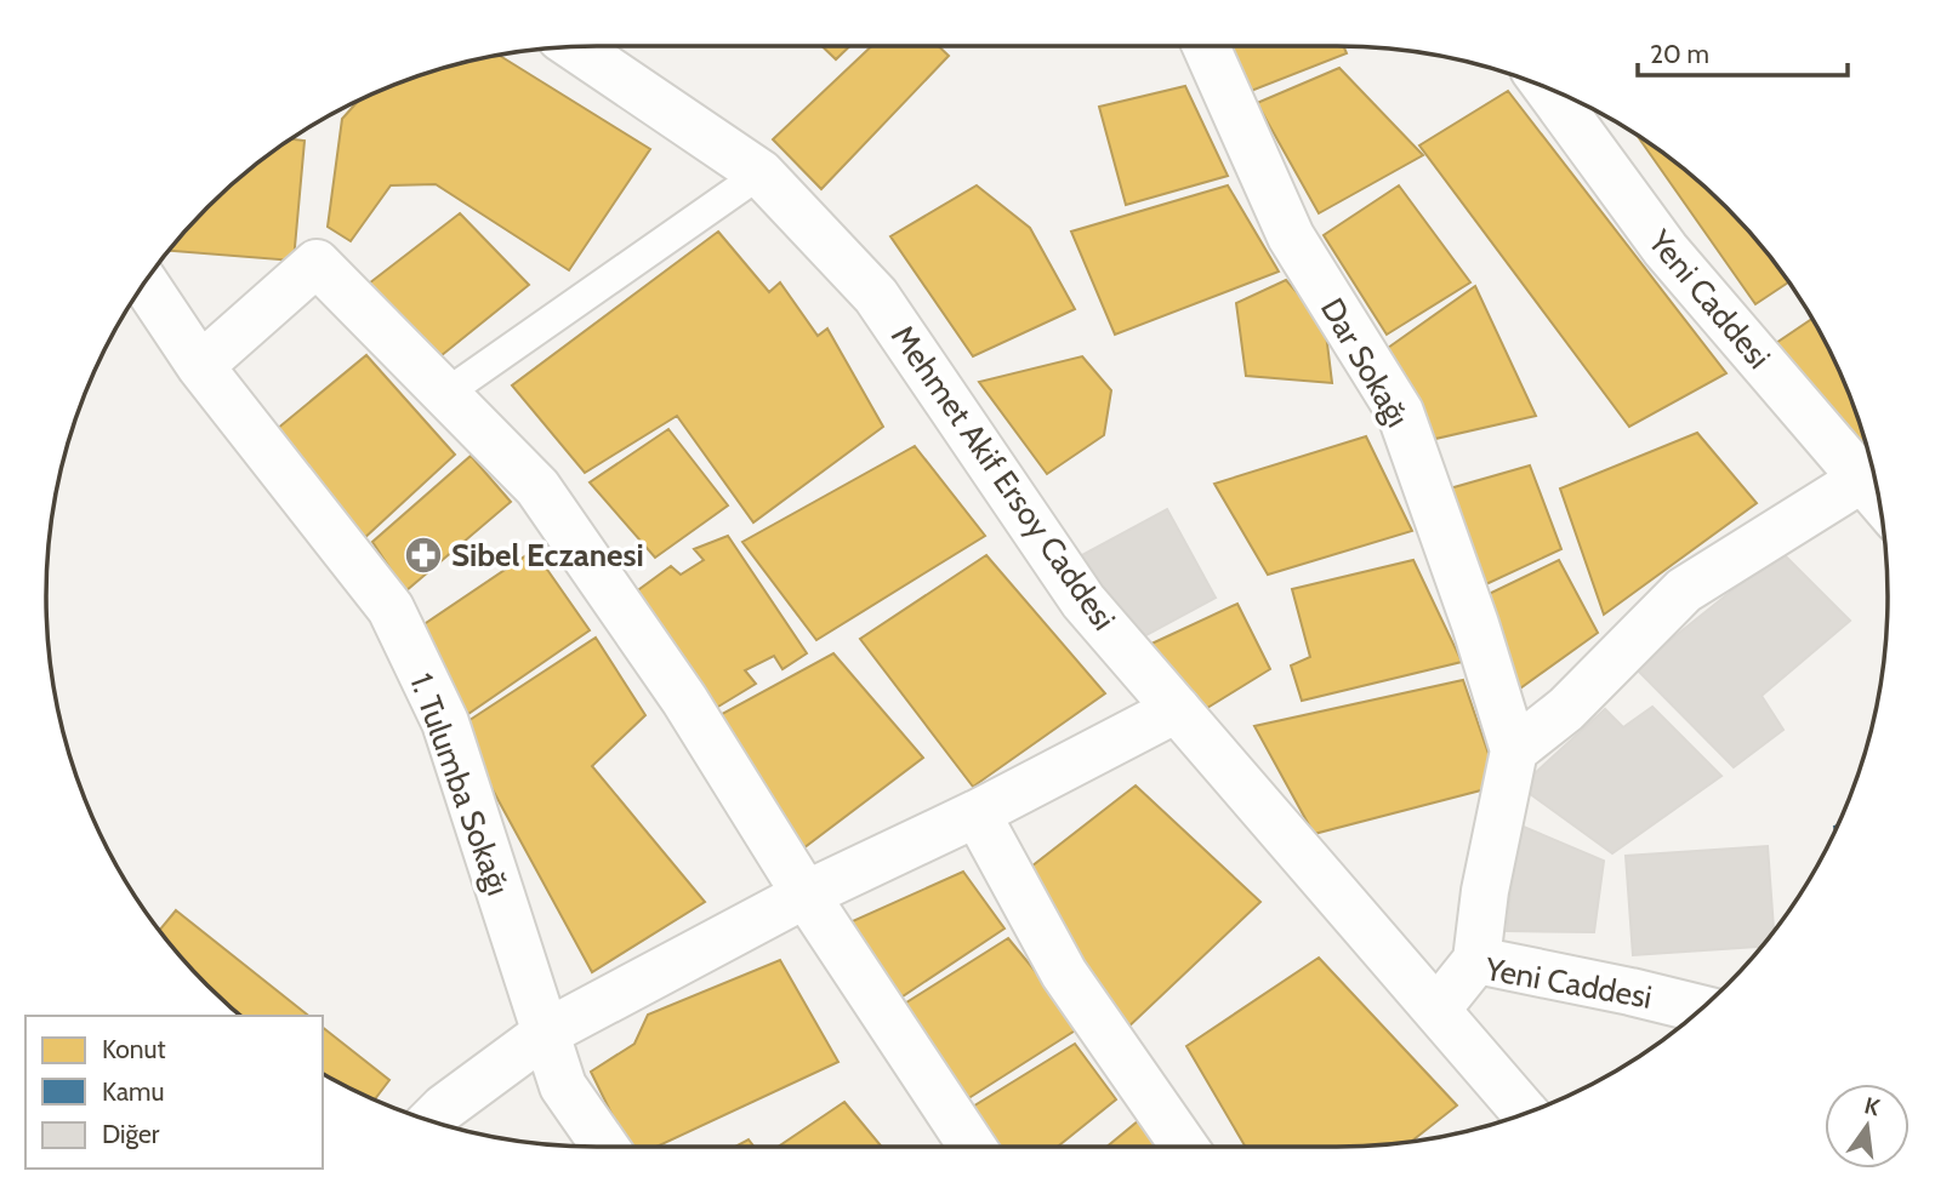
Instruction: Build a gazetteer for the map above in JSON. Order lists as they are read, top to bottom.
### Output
{
  "streets": {
    "street": [
      "Yeni Caddesi",
      "Dar Sokağı",
      "Mehmet Akif Ersoy Caddesi",
      "1. Tulumba Sokağı"
    ]
  },
  "crossings": [
    ["Yeni Caddesi", "Mehmet Akif Ersoy Caddesi"]
  ],
  "places": {
    "pharmacy": ["Sibel Eczanesi"]
  },
  "legend": ["Konut", "Kamu", "Diğer"],
  "scale_bar": "20 m",
  "north": "top"
}
